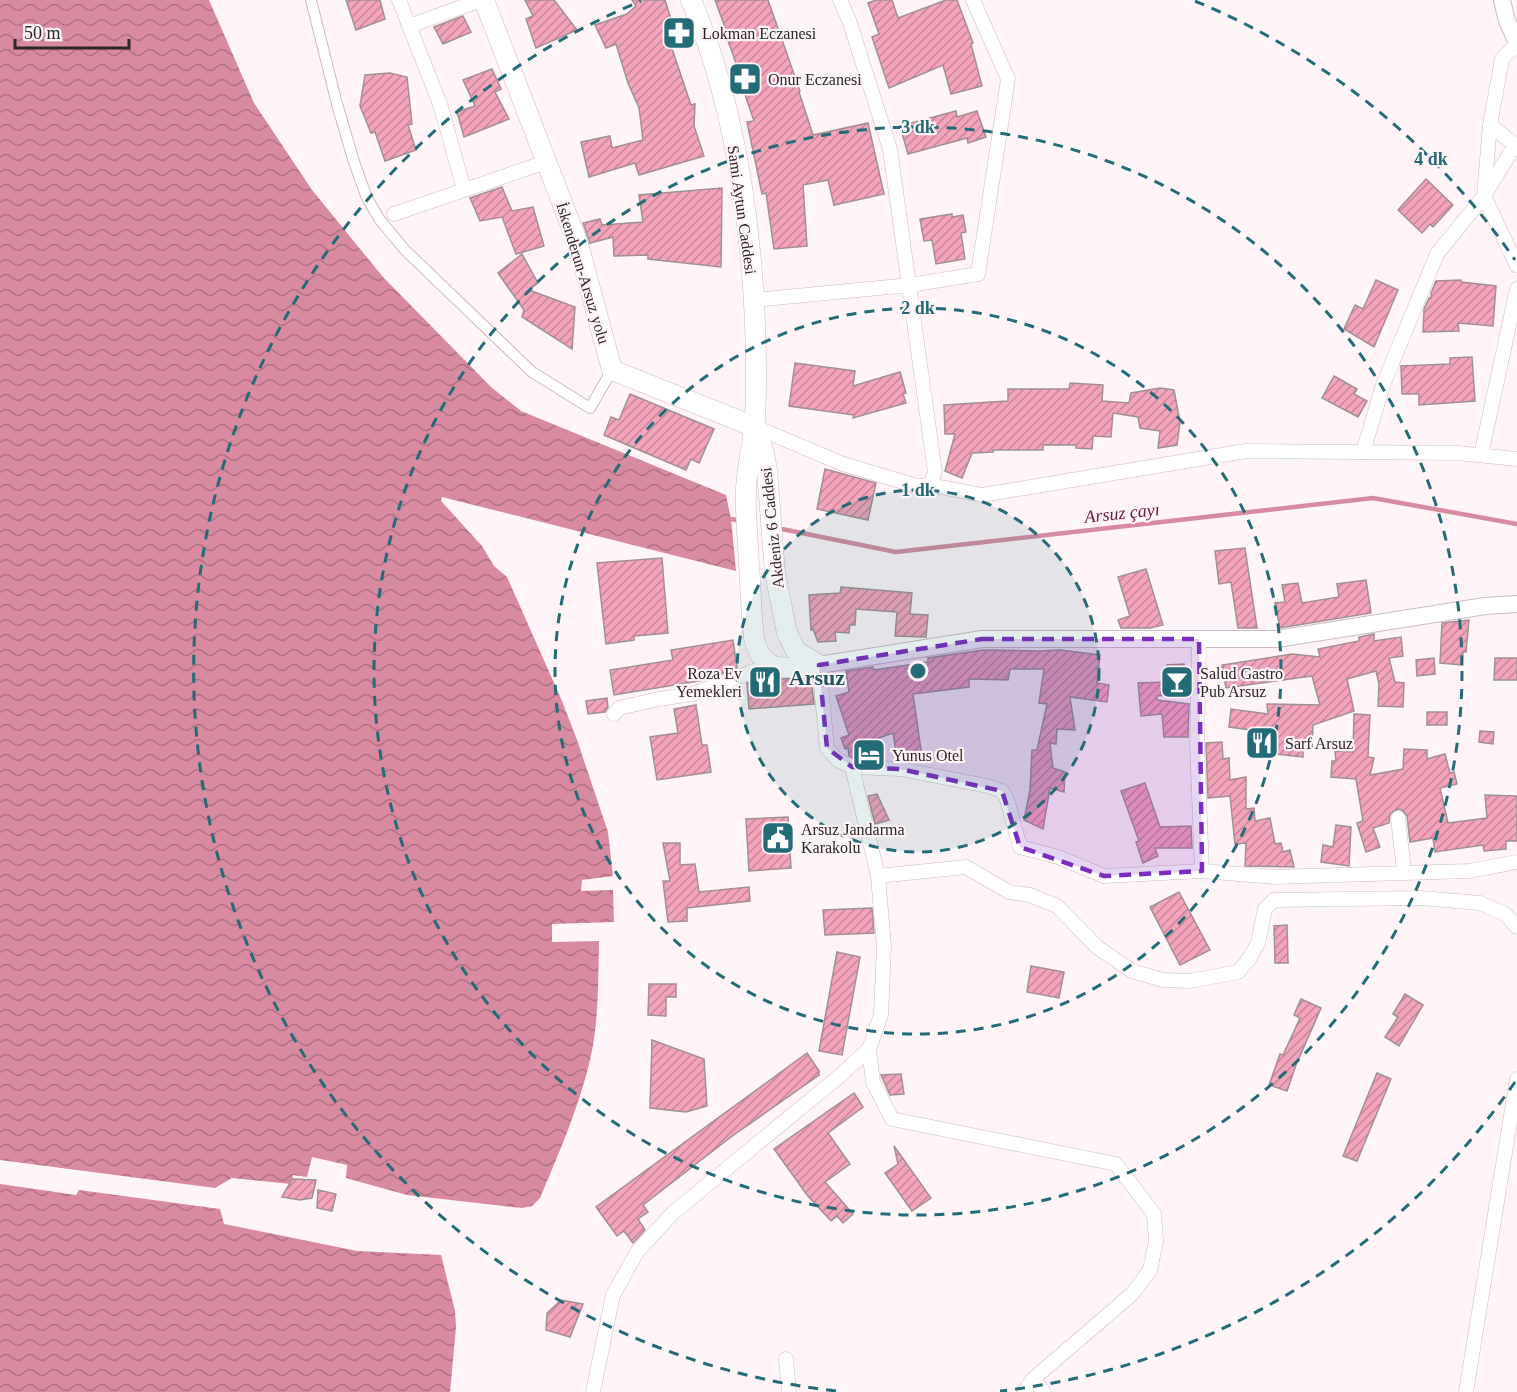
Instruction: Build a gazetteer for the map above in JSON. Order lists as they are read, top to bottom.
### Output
{
  "streets": {
    "main road": ["Sami Aytun Caddesi", "İskenderun-Arsuz yolu", "Akdeniz 6 Caddesi"]
  },
  "crossings": [
    ["Sami Aytun Caddesi", "Akdeniz 6 Caddesi"]
  ],
  "districts": ["Arsuz"],
  "water": ["Arsuz çayı"],
  "places": {
    "pharmacy": ["Lokman Eczanesi", "Onur Eczanesi"],
    "restaurant": ["Roza Ev Yemekleri", "Sarf Arsuz"],
    "bar": ["Salud Gastro Pub Arsuz"],
    "hotel": ["Yunus Otel"],
    "public building": ["Arsuz Jandarma Karakolu"]
  },
  "scale_bar": "50 m",
  "rings": [
    "3 dk",
    "4 dk",
    "2 dk",
    "1 dk"
  ]
}
